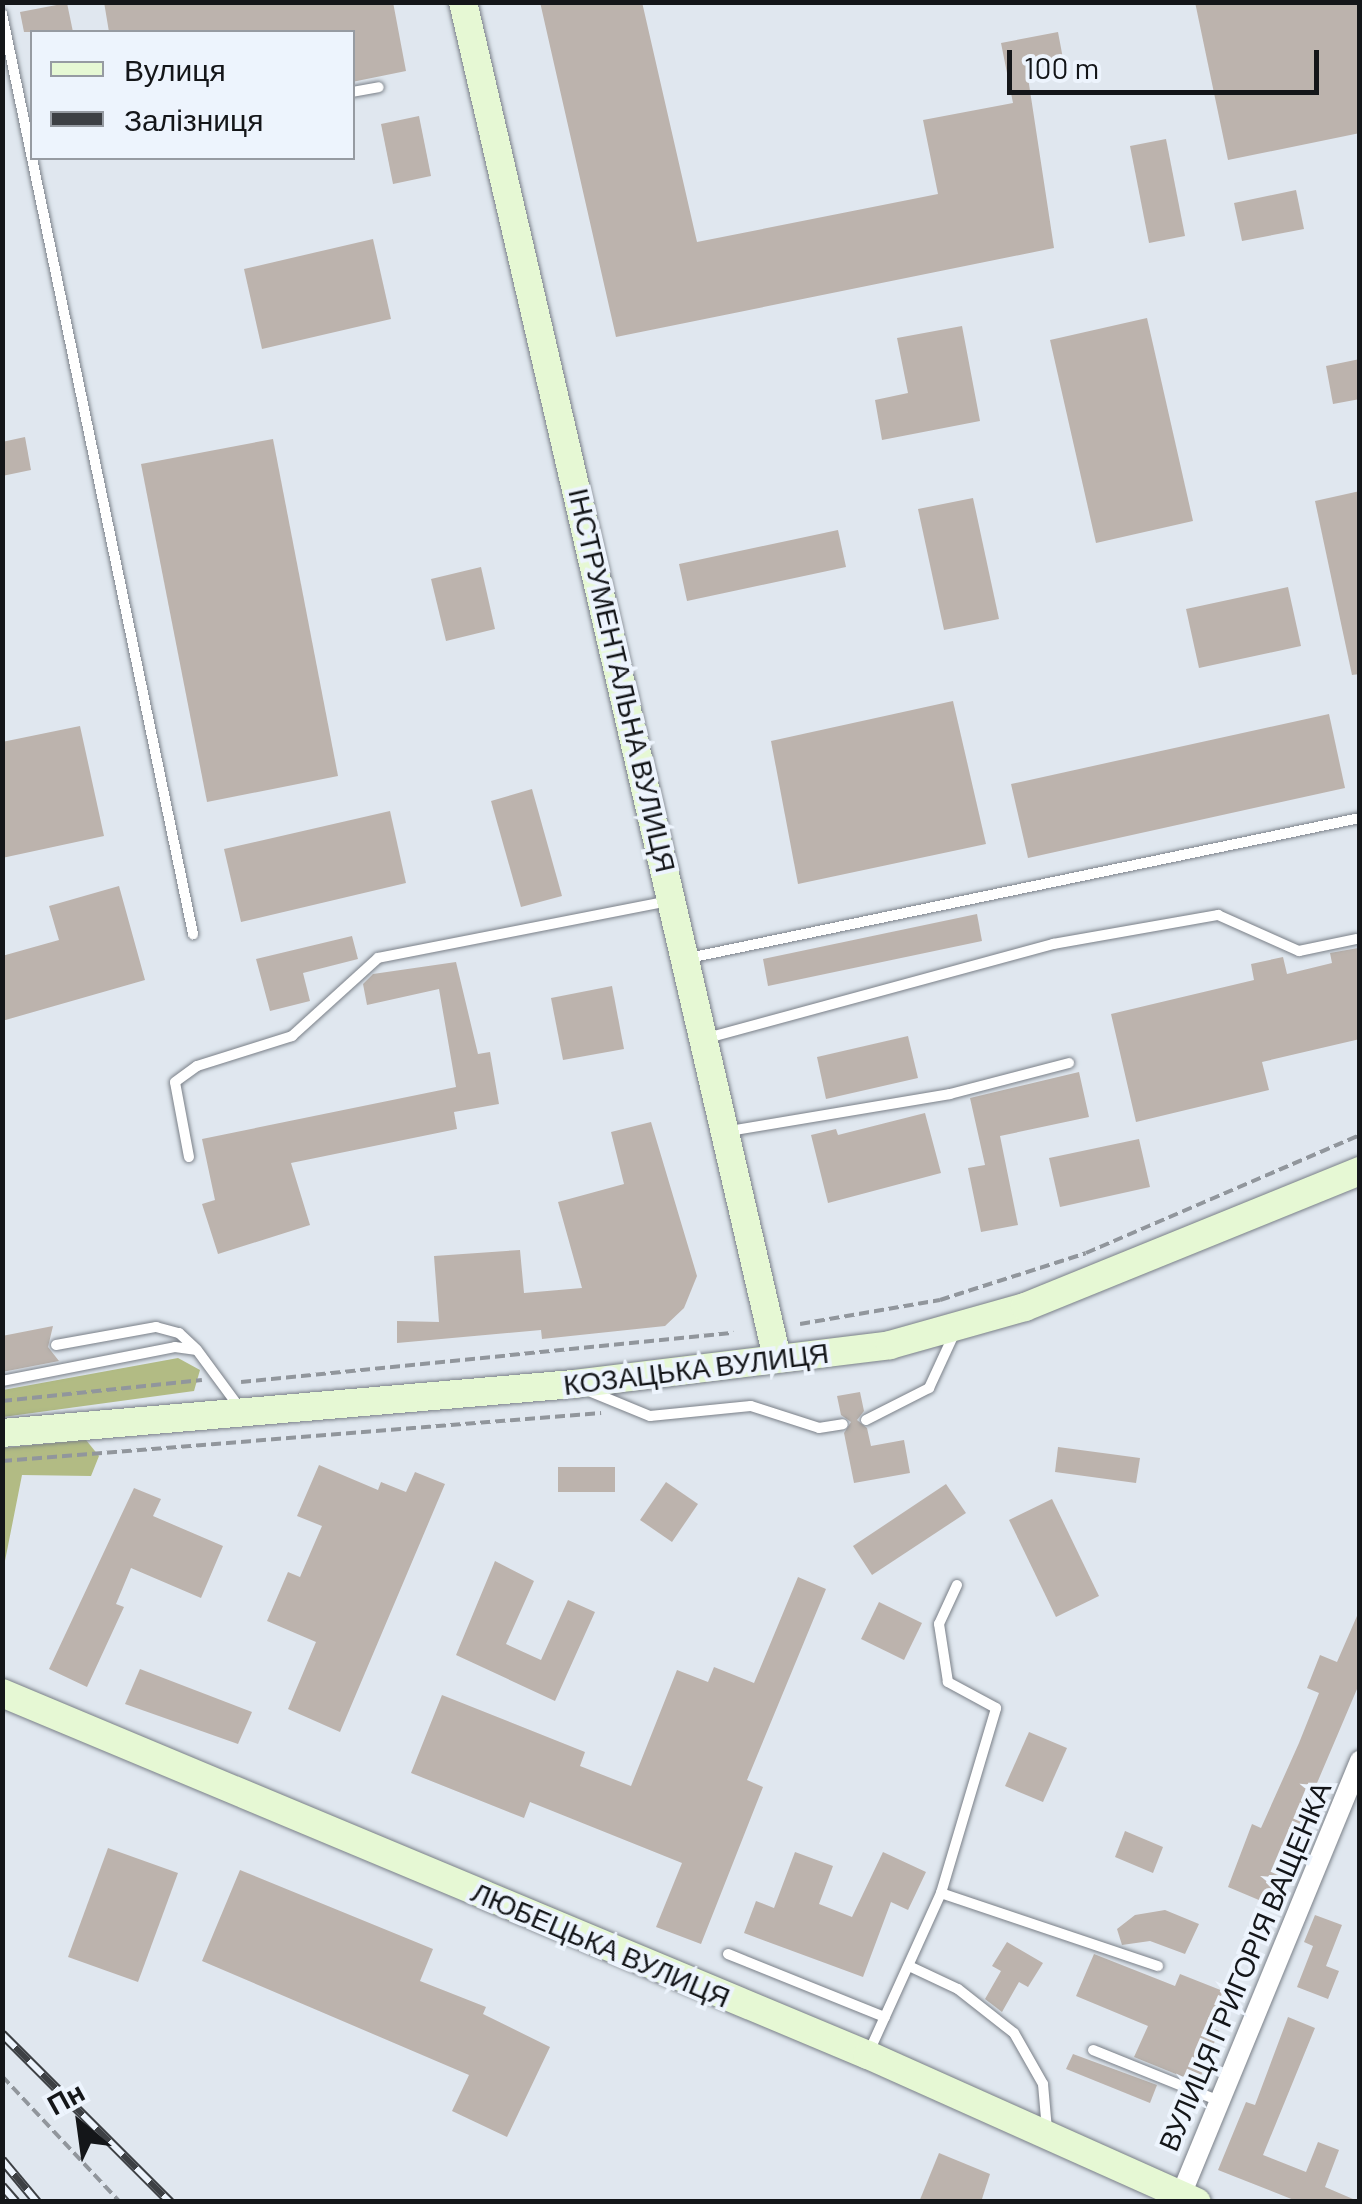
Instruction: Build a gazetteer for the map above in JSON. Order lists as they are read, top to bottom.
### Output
{
  "streets": {
    "main road": ["ІНСТРУМЕНТАЛЬНА ВУЛИЦЯ", "КОЗАЦЬКА ВУЛИЦЯ", "ЛЮБЕЦЬКА ВУЛИЦЯ"],
    "street": ["ВУЛИЦЯ ГРИГОРІЯ ВАЩЕНКА"]
  },
  "crossings": [
    ["ІНСТРУМЕНТАЛЬНА ВУЛИЦЯ", "КОЗАЦЬКА ВУЛИЦЯ"],
    ["ЛЮБЕЦЬКА ВУЛИЦЯ", "ВУЛИЦЯ ГРИГОРІЯ ВАЩЕНКА"]
  ],
  "legend": ["Вулиця", "Залізниця"],
  "scale_bar": "100 m",
  "north": "top left"
}
